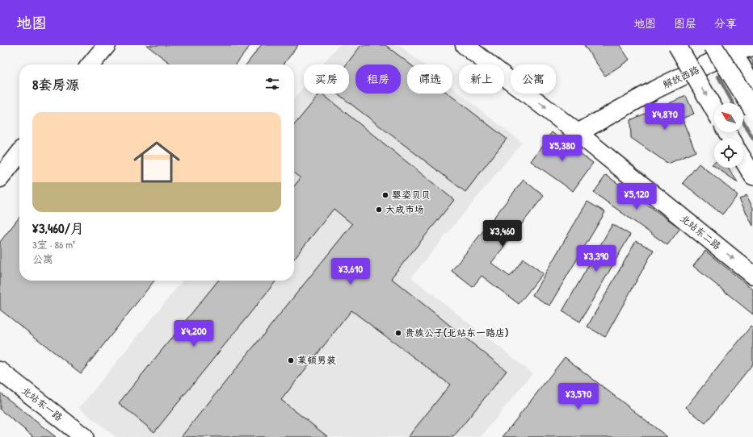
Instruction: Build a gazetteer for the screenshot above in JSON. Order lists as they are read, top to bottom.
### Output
{
  "streets": {
    "main road": ["解放西路", "北站东二路", "北站东一路"]
  },
  "crossings": [
    ["解放西路", "北站东二路"]
  ],
  "places": [
    "婴姿贝贝",
    "大成市场",
    "贵族公子(北站东一路店)",
    "莱顿男装"
  ],
  "north": "top left",
  "page": {
    "header": "地图",
    "nav": ["地图", "图层", "分享"],
    "chip": [
      "买房",
      "租房",
      "筛选",
      "新上",
      "公寓"
    ],
    "heading": "8套房源",
    "price": [
      "¥4,870",
      "¥5,380",
      "¥5,120",
      "¥3,460",
      "¥3,390",
      "¥3,610",
      "¥4,200",
      "¥3,570"
    ],
    "list": [
      {
        "name": "¥3,460/月",
        "note": "3室 · 86 m² · 公寓"
      }
    ]
  }
}
